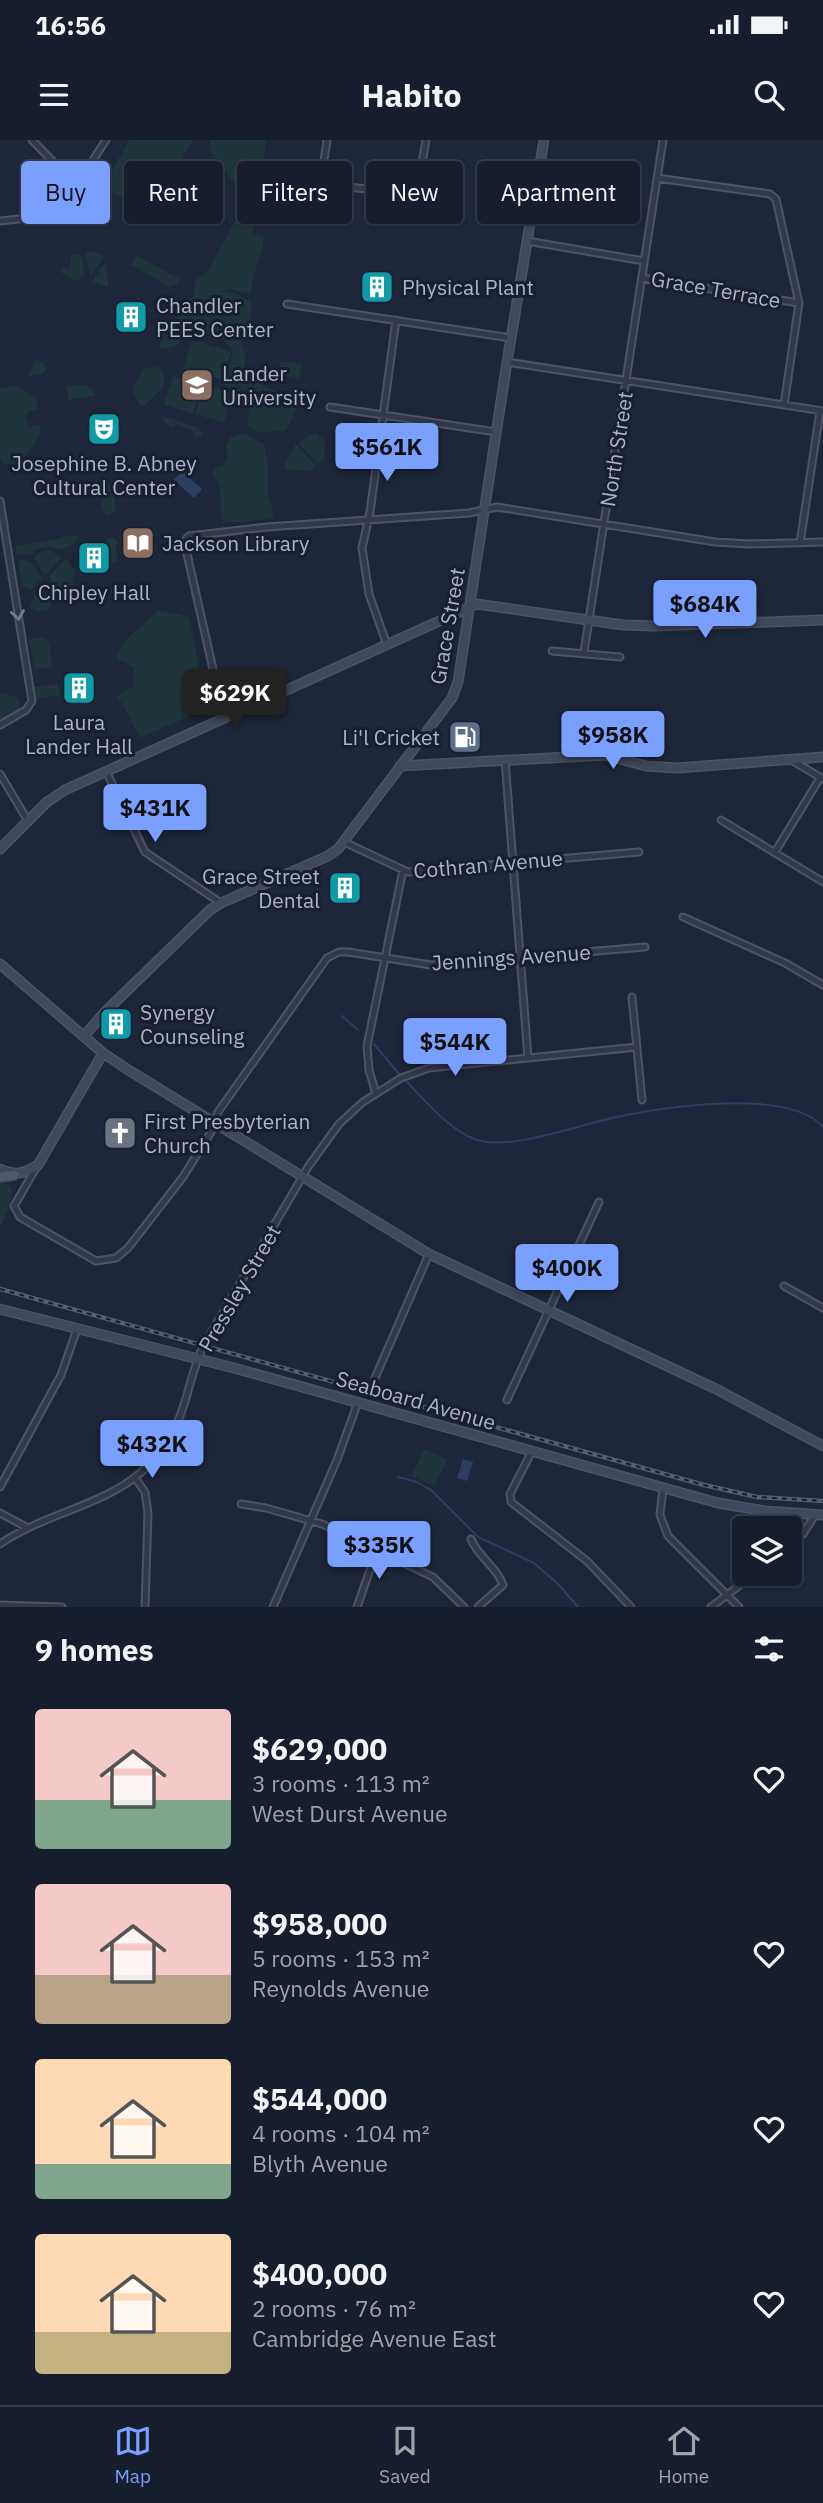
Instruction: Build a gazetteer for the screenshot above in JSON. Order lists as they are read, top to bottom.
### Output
{
  "streets": {
    "main road": ["Grace Street", "Seaboard Avenue"],
    "street": [
      "Grace Terrace",
      "North Street",
      "Cothran Avenue",
      "Jennings Avenue",
      "Pressley Street"
    ]
  },
  "crossings": [
    ["Grace Terrace", "North Street"],
    ["Grace Terrace", "Grace Street"],
    ["Grace Street", "Cothran Avenue"],
    ["Pressley Street", "Seaboard Avenue"]
  ],
  "places": {
    "building": [
      "Physical Plant",
      "Chandler PEES Center",
      "Chipley Hall",
      "Laura Lander Hall",
      "Grace Street Dental",
      "Synergy Counseling"
    ],
    "school or university": ["Lander University"],
    "theatre": ["Josephine B. Abney Cultural Center"],
    "library": ["Jackson Library"],
    "fuel station": ["Li'l Cricket"],
    "church": ["First Presbyterian Church"]
  },
  "page": {
    "status": "16:56",
    "header": "Habito",
    "chip": [
      "Buy",
      "Rent",
      "Filters",
      "New",
      "Apartment"
    ],
    "price": [
      "$561K",
      "$684K",
      "$629K",
      "$958K",
      "$431K",
      "$544K",
      "$400K",
      "$432K",
      "$335K"
    ],
    "heading": "9 homes",
    "list": [
      {
        "name": "$629,000",
        "note": "3 rooms · 113 m² · West Durst Avenue"
      },
      {
        "name": "$958,000",
        "note": "5 rooms · 153 m² · Reynolds Avenue"
      },
      {
        "name": "$544,000",
        "note": "4 rooms · 104 m² · Blyth Avenue"
      },
      {
        "name": "$400,000",
        "note": "2 rooms · 76 m² · Cambridge Avenue East"
      }
    ],
    "tabs": ["Map", "Saved", "Home"]
  }
}
